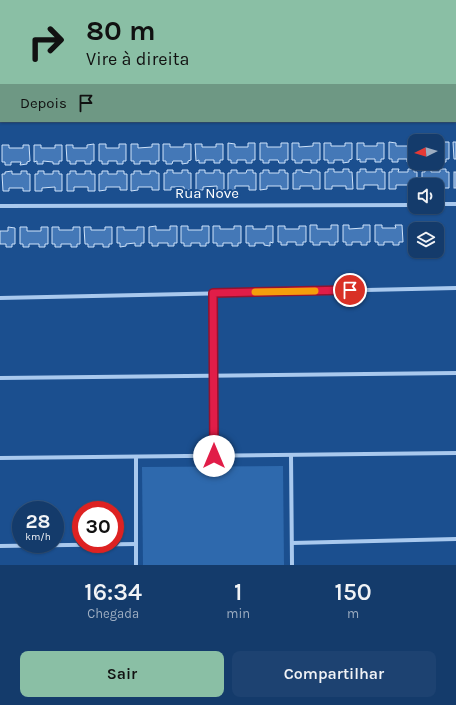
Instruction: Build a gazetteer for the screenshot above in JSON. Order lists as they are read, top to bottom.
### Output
{
  "streets": {
    "street": ["Rua Nove"]
  },
  "north": "left",
  "page": {
    "turn": ["80 m", "Vire à direita"],
    "then": "Depois",
    "speed": "28 km/h",
    "limit": "30",
    "eta": [
      "16:34",
      "Chegada",
      "1",
      "min",
      "150",
      "m"
    ],
    "buttons": ["Sair", "Compartilhar"]
  }
}
